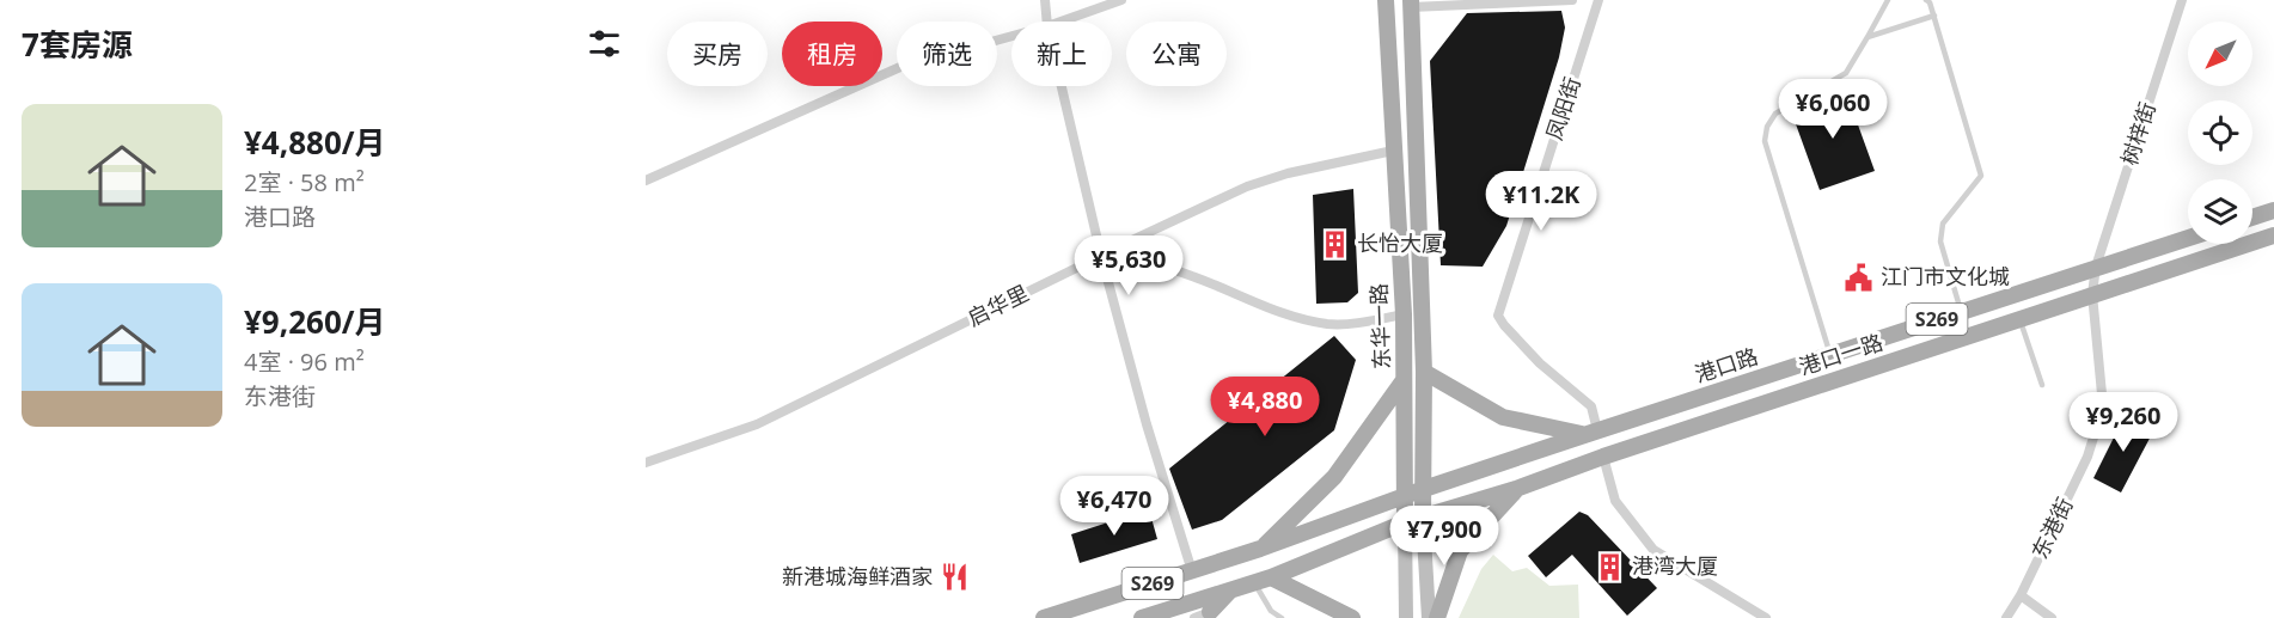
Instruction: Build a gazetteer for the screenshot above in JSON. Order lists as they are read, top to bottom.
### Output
{
  "streets": {
    "main road": [
      "S269",
      "东华一路",
      "港口一路",
      "港口路"
    ],
    "street": [
      "凤阳街",
      "树梓街",
      "启华里",
      "东港街"
    ]
  },
  "crossings": [
    ["凤阳街", "港口路"],
    ["树梓街", "港口路"],
    ["树梓街", "东港街"],
    ["启华里", "东华一路"],
    ["S269", "东华一路"],
    ["S269", "港口一路"],
    ["S269", "港口路"],
    ["东华一路", "港口一路"],
    ["东华一路", "港口路"],
    ["港口一路", "东港街"],
    ["港口路", "东港街"]
  ],
  "places": {
    "building": ["长怡大厦", "港湾大厦"],
    "public building": ["江门市文化城"],
    "restaurant": ["新港城海鲜酒家"]
  },
  "north": "bottom left",
  "page": {
    "heading": "7套房源",
    "chip": [
      "买房",
      "租房",
      "筛选",
      "新上",
      "公寓"
    ],
    "price": [
      "¥6,060",
      "¥11.2K",
      "¥5,630",
      "¥4,880",
      "¥9,260",
      "¥6,470",
      "¥7,900"
    ],
    "list": [
      {
        "name": "¥4,880/月",
        "note": "2室 · 58 m² · 港口路"
      },
      {
        "name": "¥9,260/月",
        "note": "4室 · 96 m² · 东港街"
      }
    ]
  }
}
